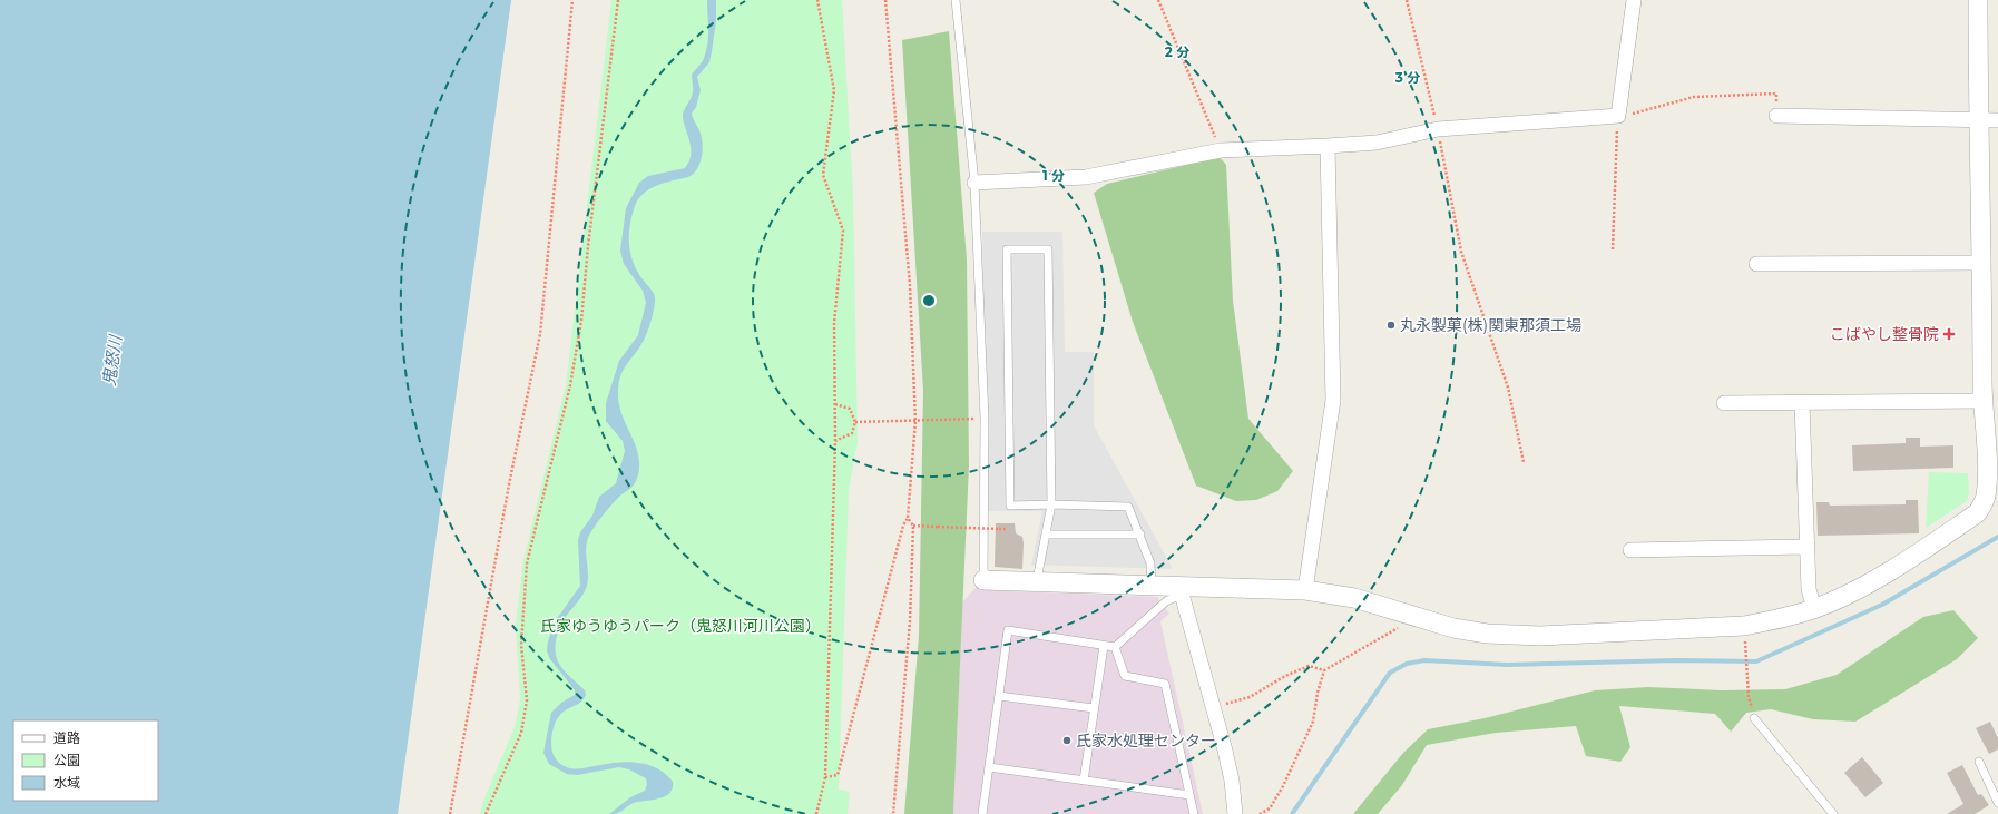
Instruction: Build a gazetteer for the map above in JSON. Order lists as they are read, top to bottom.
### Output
{
  "water": ["鬼怒川"],
  "parks": ["氏家ゆうゆうパーク（鬼怒川河川公園）"],
  "places": {
    "other": ["丸永製菓(株)関東那須工場", "氏家水処理センター"],
    "health": ["こばやし整骨院"]
  },
  "legend": ["道路", "公園", "水域"],
  "rings": ["2 分", "3 分", "1 分"]
}
